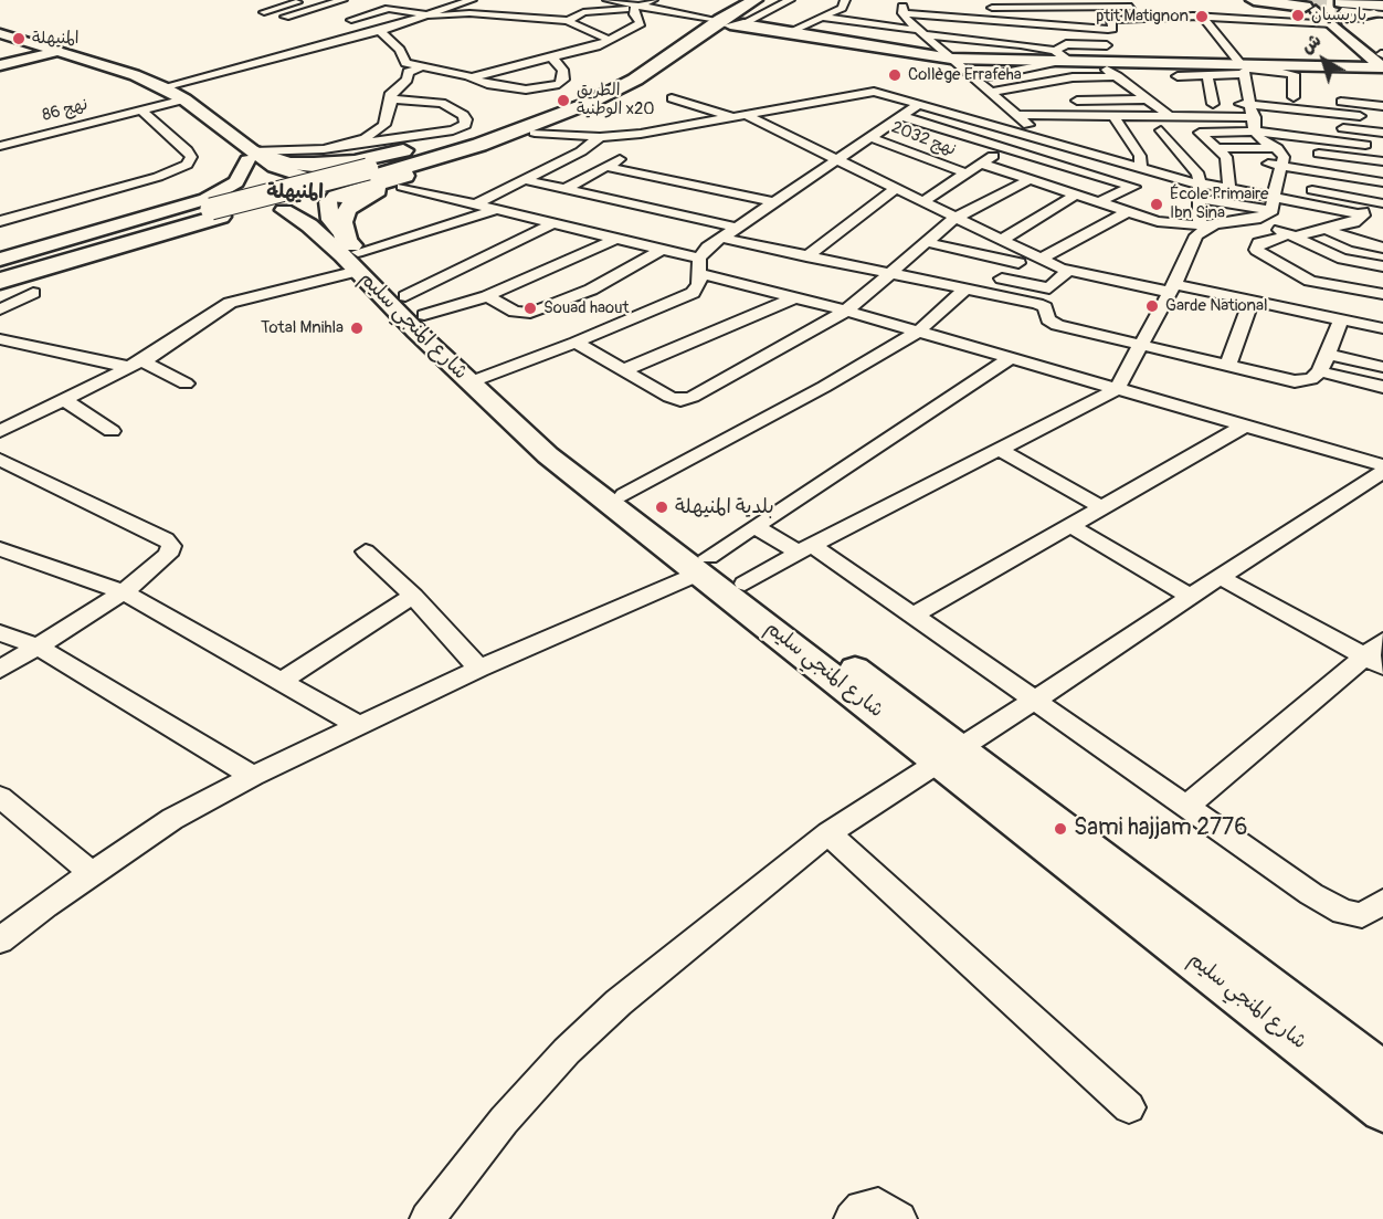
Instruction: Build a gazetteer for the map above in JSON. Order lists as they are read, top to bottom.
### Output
{
  "streets": {
    "main road": ["شارع المنجي سليم"],
    "street": ["نهج 86", "نهج 2032"]
  },
  "districts": ["المنيهلة"],
  "places": [
    "باريسيان",
    "ptit Matignon",
    "المنيهلة",
    "Collège Errafeha",
    "الطريق الوطنية x20",
    "École Primaire Ibn Sina",
    "Garde National",
    "Souad haout",
    "Total Mnihla",
    "بلدية المنيهلة",
    "Sami hajjam 2776"
  ],
  "north": "top left"
}
